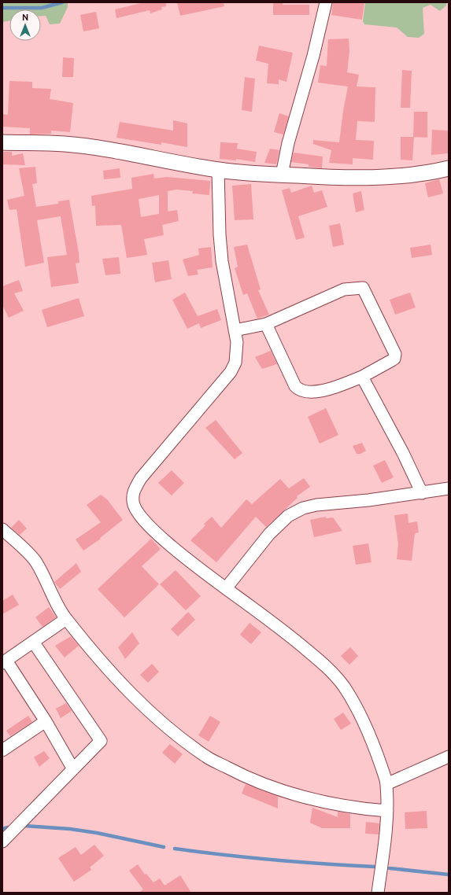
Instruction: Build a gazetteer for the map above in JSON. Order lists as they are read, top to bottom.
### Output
{
  "north": "top"
}
